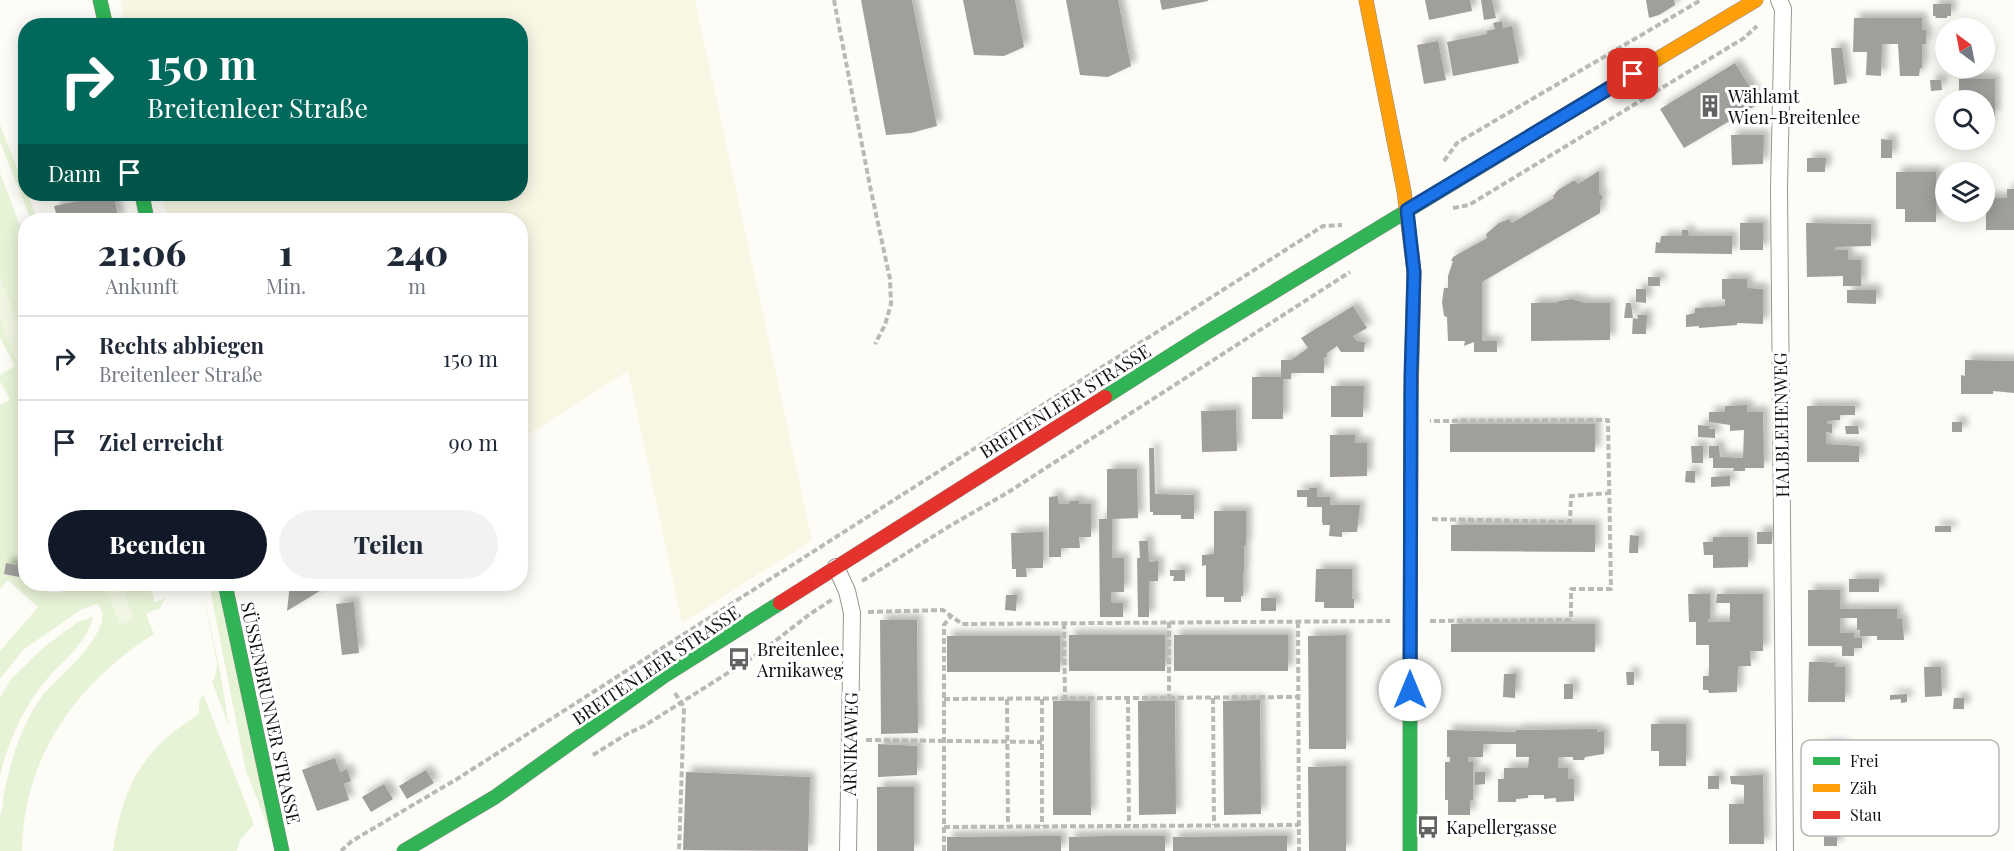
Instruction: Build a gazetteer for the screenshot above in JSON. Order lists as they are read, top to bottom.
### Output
{
  "streets": {
    "main road": ["BREITENLEER STRASSE", "SÜSSENBRUNNER STRASSE"],
    "street": ["HALBLEHENWEG", "ARNIKAWEG"]
  },
  "crossings": [
    ["BREITENLEER STRASSE", "ARNIKAWEG"]
  ],
  "places": {
    "building": ["Wählamt Wien-Breitenlee"],
    "bus stop": ["Breitenlee, Arnikaweg", "Kapellergasse"]
  },
  "legend": ["Frei", "Zäh", "Stau"],
  "north": "top left",
  "page": {
    "turn": ["150 m", "Breitenleer Straße"],
    "then": "Dann",
    "eta": [
      "21:06",
      "Ankunft",
      "1",
      "Min.",
      "240",
      "m"
    ],
    "list": [
      {
        "name": "Rechts abbiegen",
        "note": "Breitenleer Straße",
        "value": "150 m"
      },
      {
        "name": "Ziel erreicht",
        "value": "90 m"
      }
    ],
    "buttons": ["Beenden", "Teilen"]
  }
}
